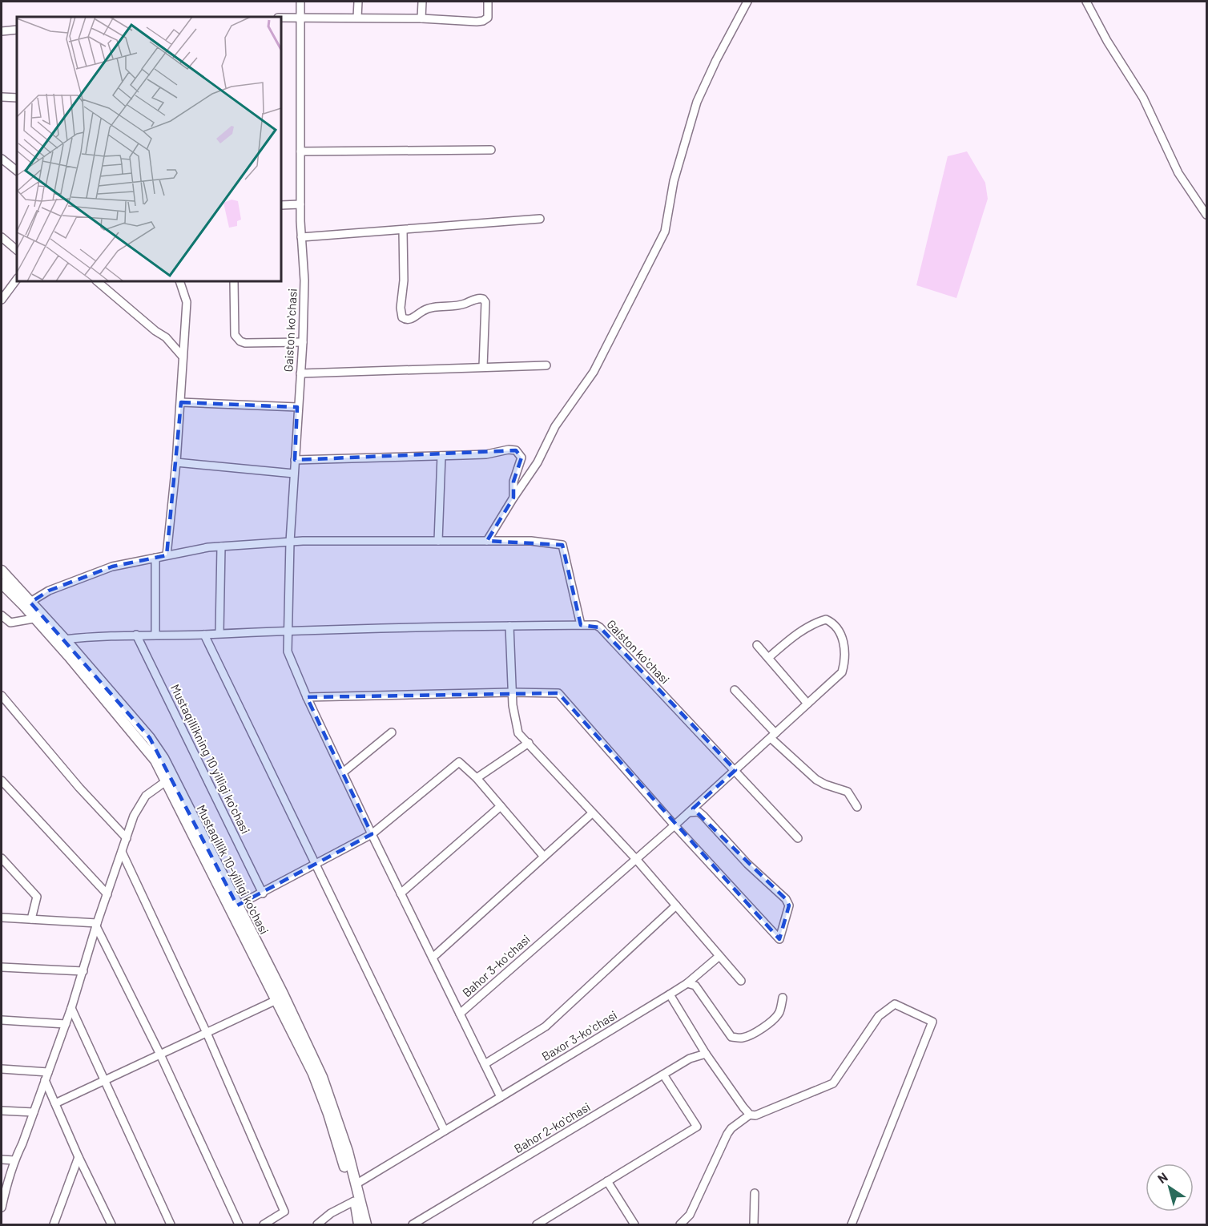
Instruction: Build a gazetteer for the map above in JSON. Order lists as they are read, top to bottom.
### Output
{
  "streets": {
    "main road": ["Mustaqillik 10-yilligi ko'chasi"],
    "street": [
      "Gaiston koʻchasi",
      "Mustaqillikning 10 yilligi koʻchasi",
      "Bahor 3-koʻchasi",
      "Baxor 3-koʻchasi",
      "Bahor 2-koʻchasi"
    ]
  },
  "crossings": [
    ["Gaiston koʻchasi", "Mustaqillikning 10 yilligi koʻchasi"],
    ["Gaiston koʻchasi", "Mustaqillik 10-yilligi ko'chasi"],
    ["Gaiston koʻchasi", "Bahor 3-koʻchasi"],
    ["Bahor 3-koʻchasi", "Baxor 3-koʻchasi"]
  ],
  "north": "top left"
}
